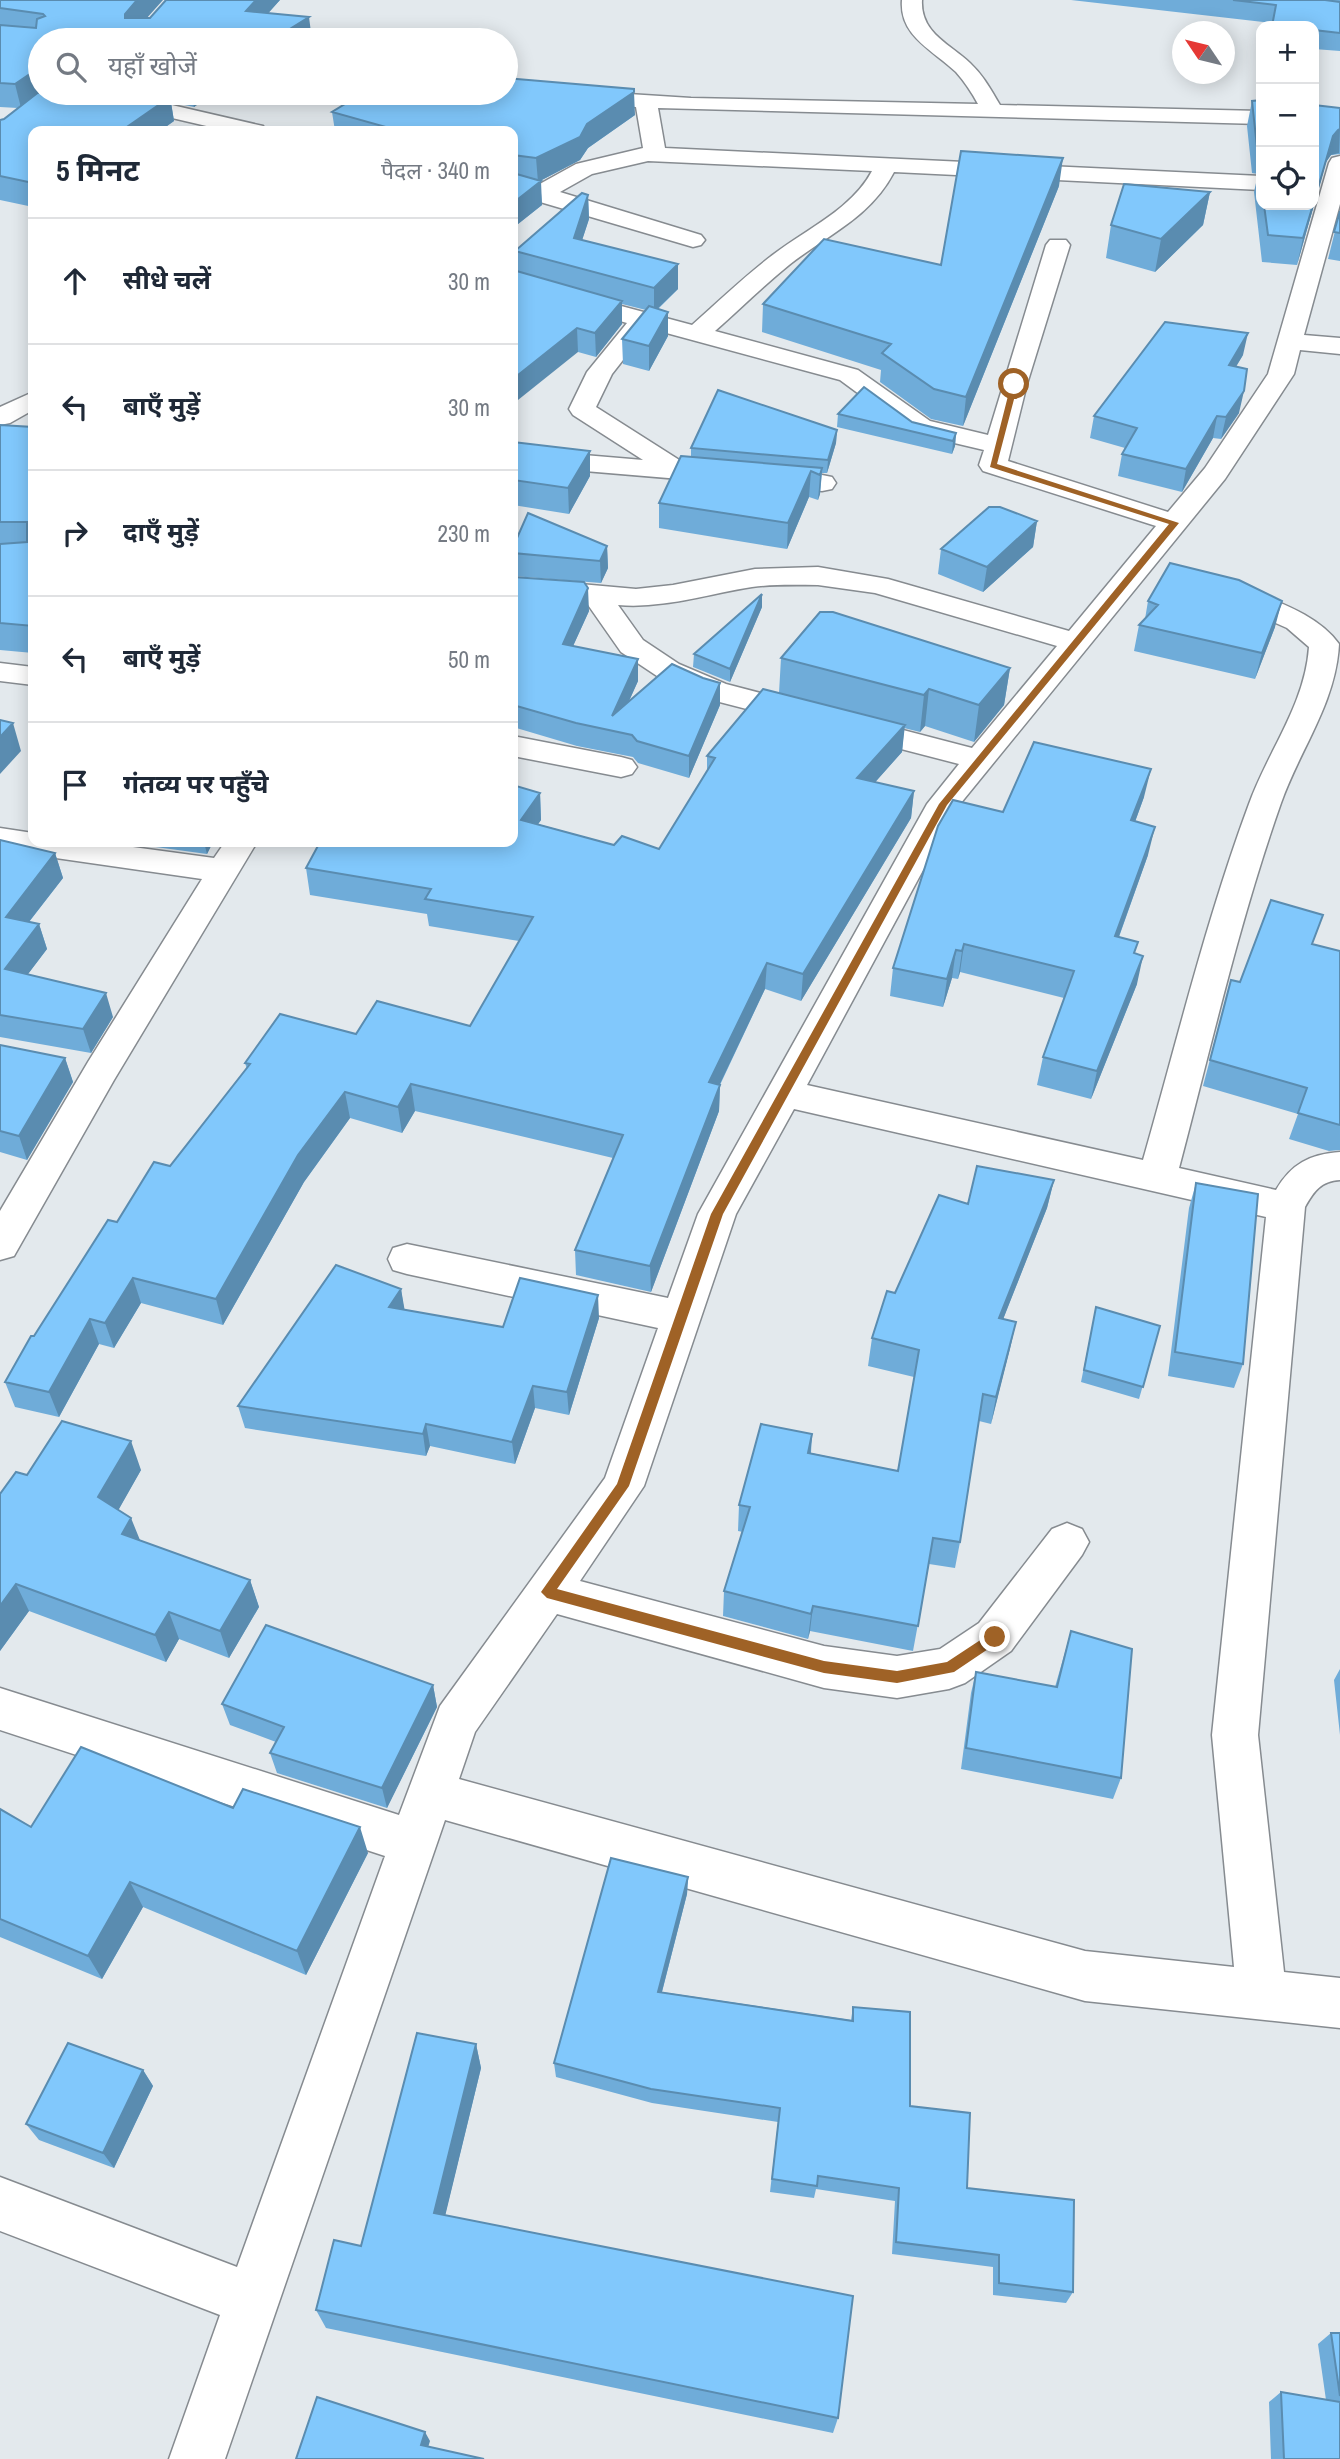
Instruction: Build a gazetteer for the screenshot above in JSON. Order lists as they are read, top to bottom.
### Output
{
  "north": "top left",
  "page": {
    "map_buttons": ["+", "−"],
    "search": "यहाँ खोजें",
    "heading": ["5 मिनट", "पैदल · 340 m"],
    "list": [
      ["सीधे चलें", "30 m"],
      ["बाएँ मुड़ें", "30 m"],
      ["दाएँ मुड़ें", "230 m"],
      ["बाएँ मुड़ें", "50 m"],
      "गंतव्य पर पहुँचे"
    ]
  }
}
